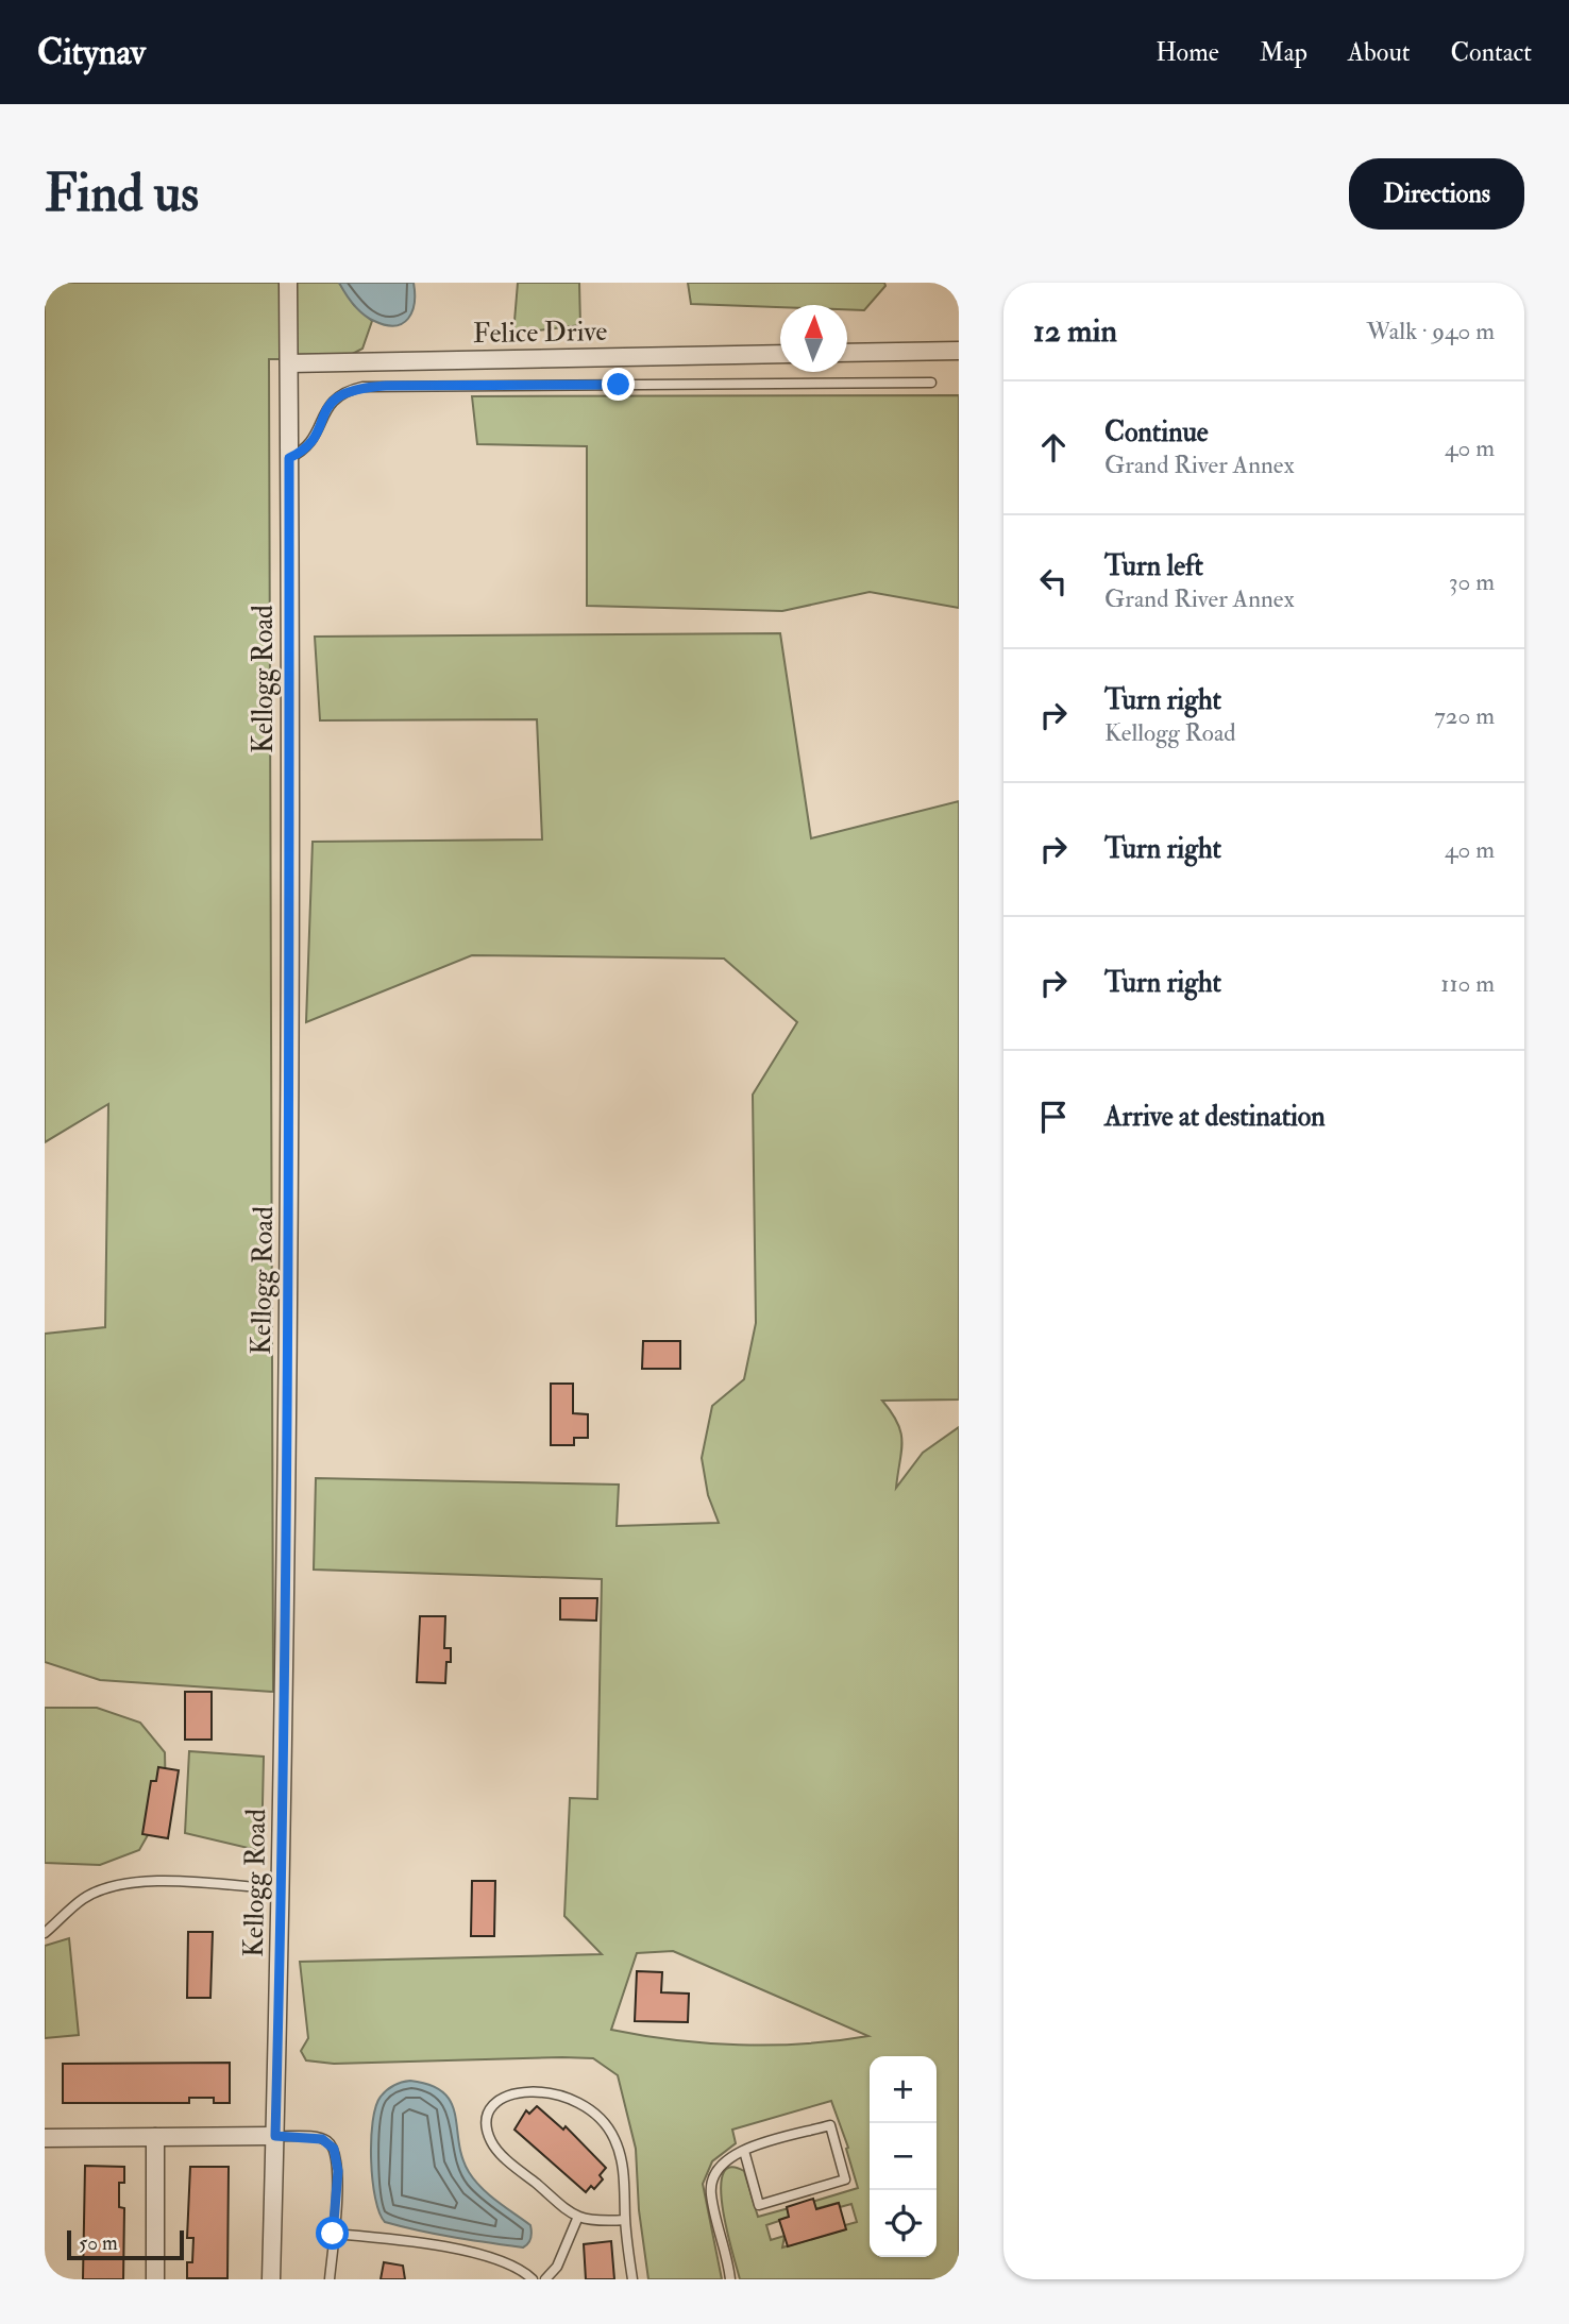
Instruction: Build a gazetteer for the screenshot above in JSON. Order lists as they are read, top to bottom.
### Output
{
  "streets": {
    "street": ["Felice Drive", "Kellogg Road"]
  },
  "crossings": [
    ["Felice Drive", "Kellogg Road"]
  ],
  "scale_bar": "50 m",
  "north": "top",
  "page": {
    "header": "Citynav",
    "nav": [
      "Home",
      "Map",
      "About",
      "Contact"
    ],
    "buttons": "Directions",
    "title": "Find us",
    "heading": ["12 min", "Walk · 940 m"],
    "list": [
      ["Continue", "Grand River Annex", "40 m"],
      ["Turn left", "Grand River Annex", "30 m"],
      ["Turn right", "Kellogg Road", "720 m"],
      ["Turn right", "40 m"],
      ["Turn right", "110 m"],
      "Arrive at destination"
    ],
    "map_buttons": ["+", "−"],
    "scale": "50 m"
  }
}
